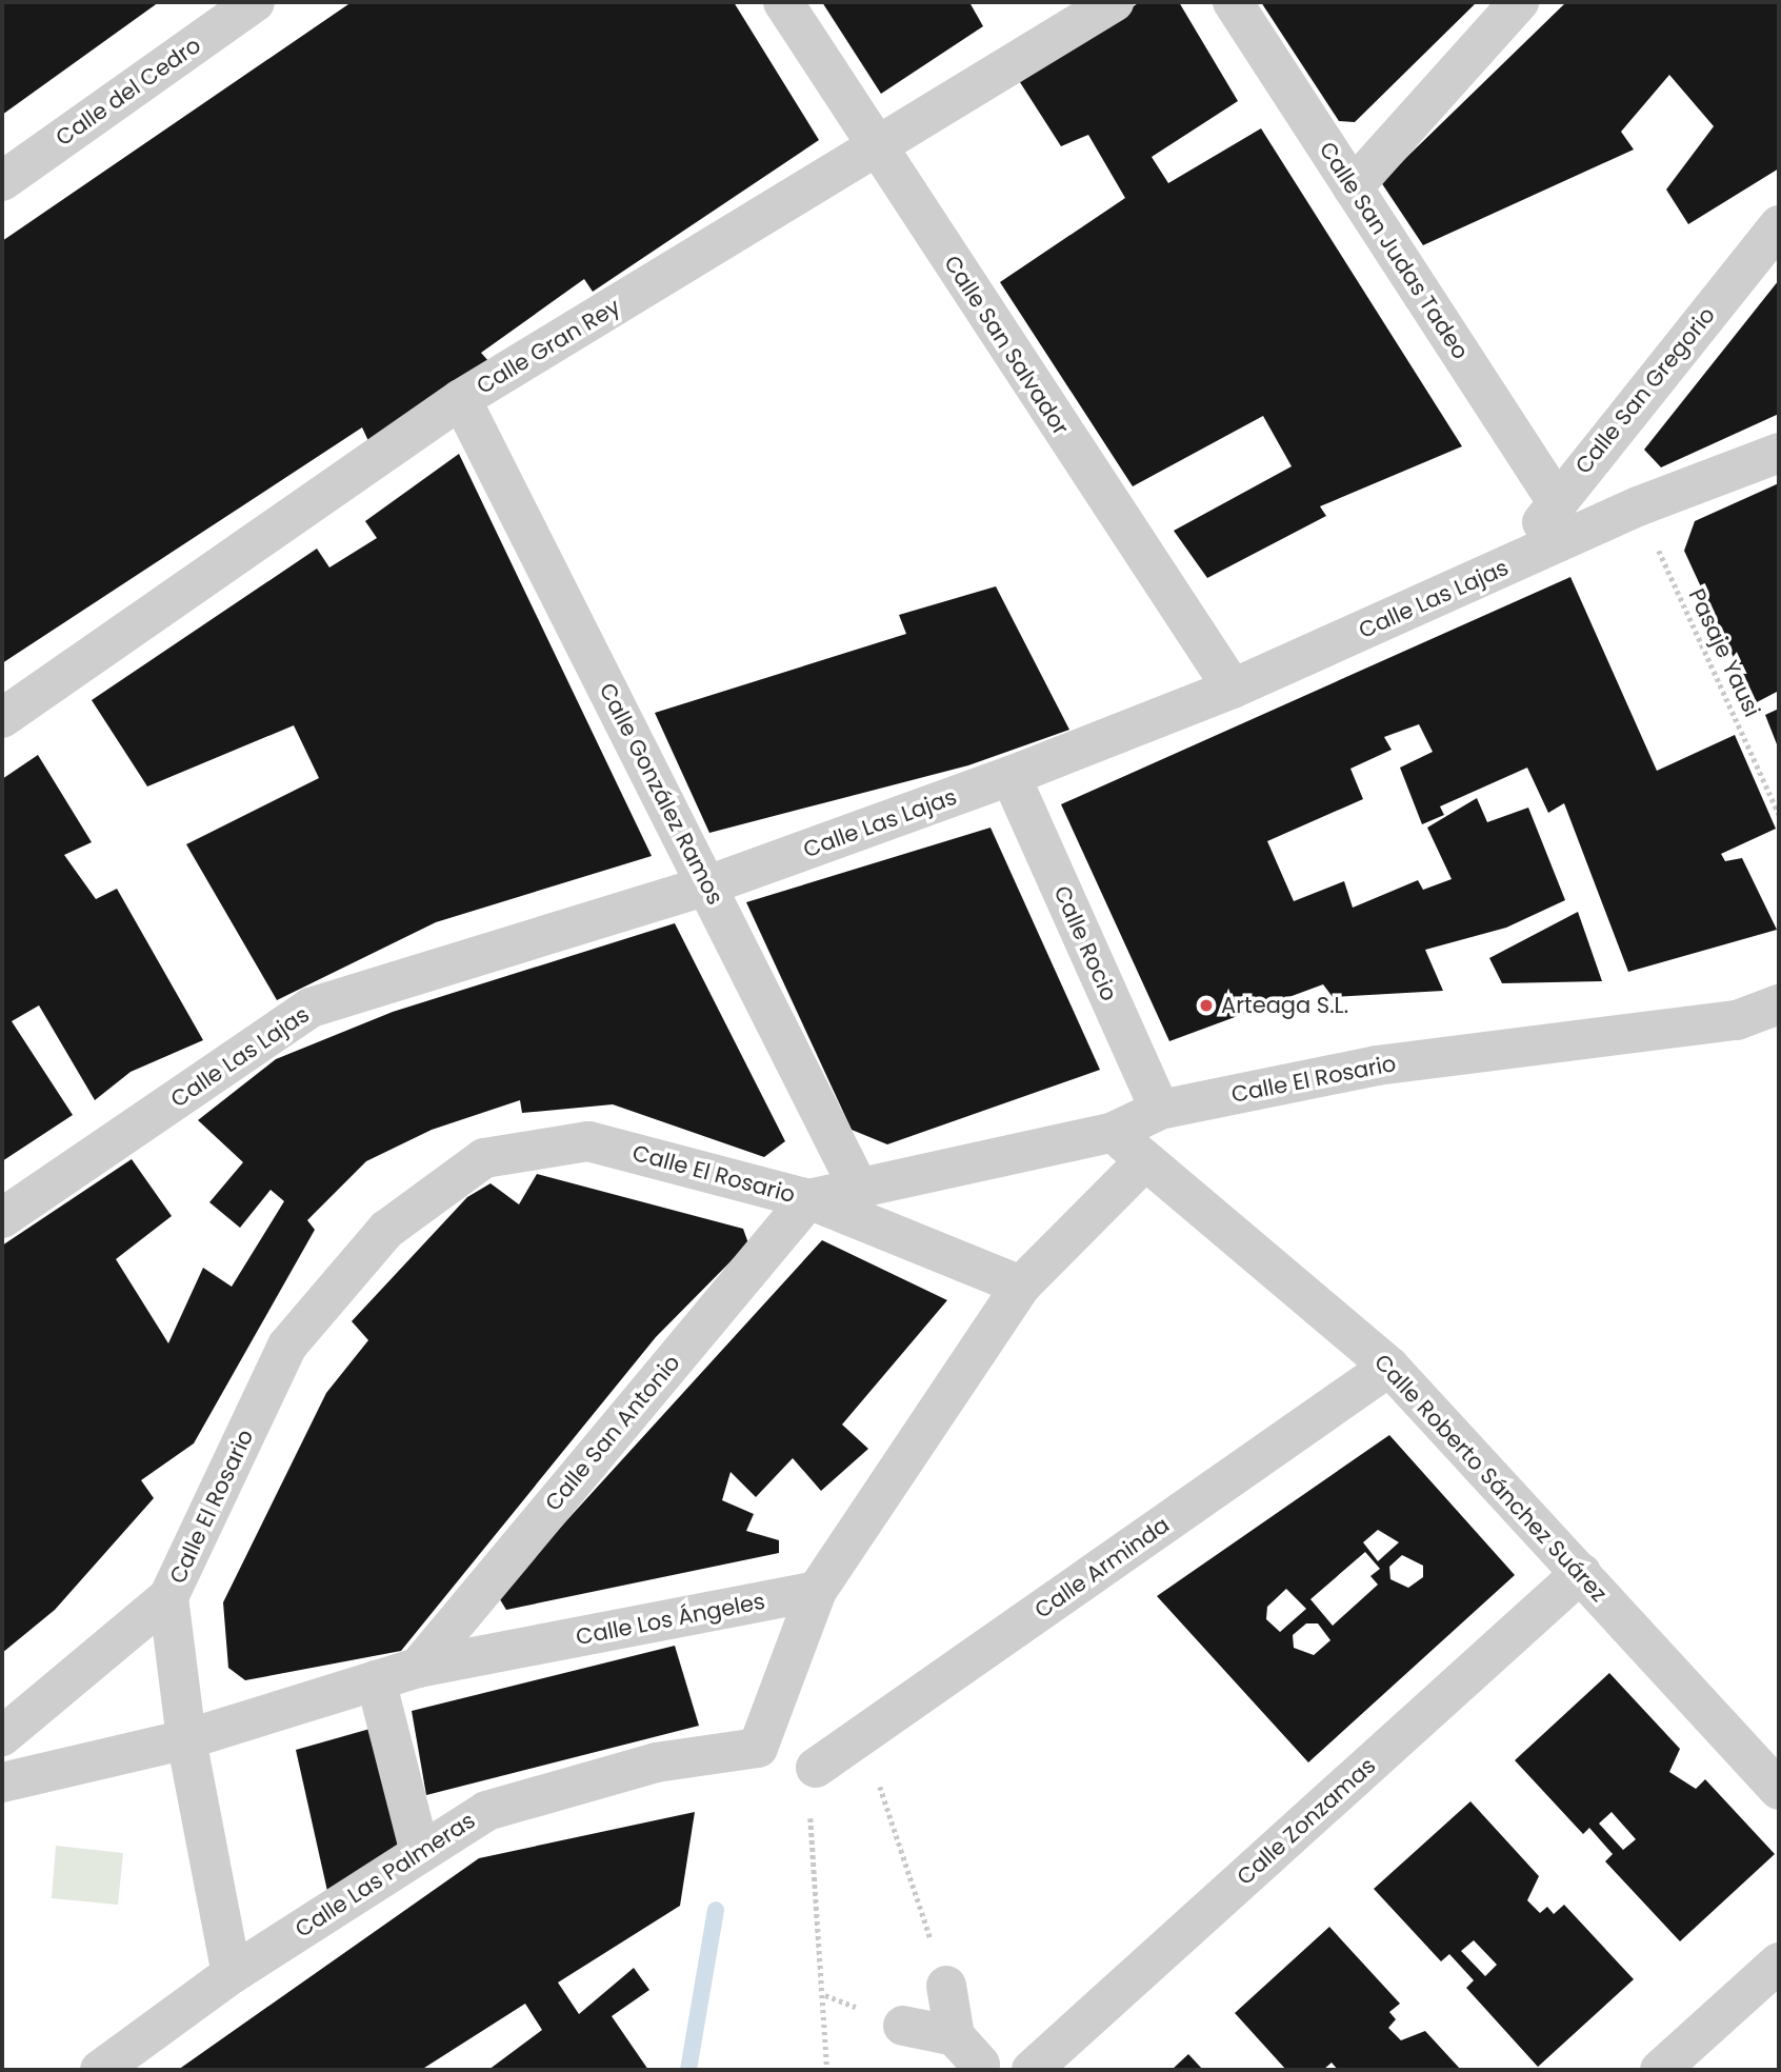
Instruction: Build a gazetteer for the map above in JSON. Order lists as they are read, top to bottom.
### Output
{
  "streets": {
    "street": [
      "Calle del Cedro",
      "Calle San Judas Tadeo",
      "Calle San Salvador",
      "Calle Gran Rey",
      "Calle San Gregorio",
      "Calle Las Lajas",
      "Calle González Ramos",
      "Calle Rocio",
      "Calle El Rosario",
      "Calle San Antonio",
      "Calle Roberto Sánchez Suárez",
      "Calle Arminda",
      "Calle Los Ángeles",
      "Calle Zonzamas",
      "Calle Las Palmeras"
    ],
    "path": ["Pasaje Yausi"]
  },
  "crossings": [
    ["Calle San Judas Tadeo", "Calle San Gregorio"],
    ["Calle San Salvador", "Calle Gran Rey"],
    ["Calle San Salvador", "Calle Las Lajas"],
    ["Calle Gran Rey", "Calle González Ramos"],
    ["Calle San Gregorio", "Calle Las Lajas"],
    ["Calle Las Lajas", "Pasaje Yausi"],
    ["Calle Las Lajas", "Calle González Ramos"],
    ["Calle Las Lajas", "Calle Rocio"],
    ["Calle González Ramos", "Calle El Rosario"],
    ["Calle Rocio", "Calle El Rosario"],
    ["Calle El Rosario", "Calle San Antonio"],
    ["Calle El Rosario", "Calle Roberto Sánchez Suárez"],
    ["Calle San Antonio", "Calle Los Ángeles"],
    ["Calle Roberto Sánchez Suárez", "Calle Arminda"],
    ["Calle Roberto Sánchez Suárez", "Calle Zonzamas"],
    ["Calle Los Ángeles", "Calle Las Palmeras"]
  ],
  "places": ["Arteaga S.L."]
}
